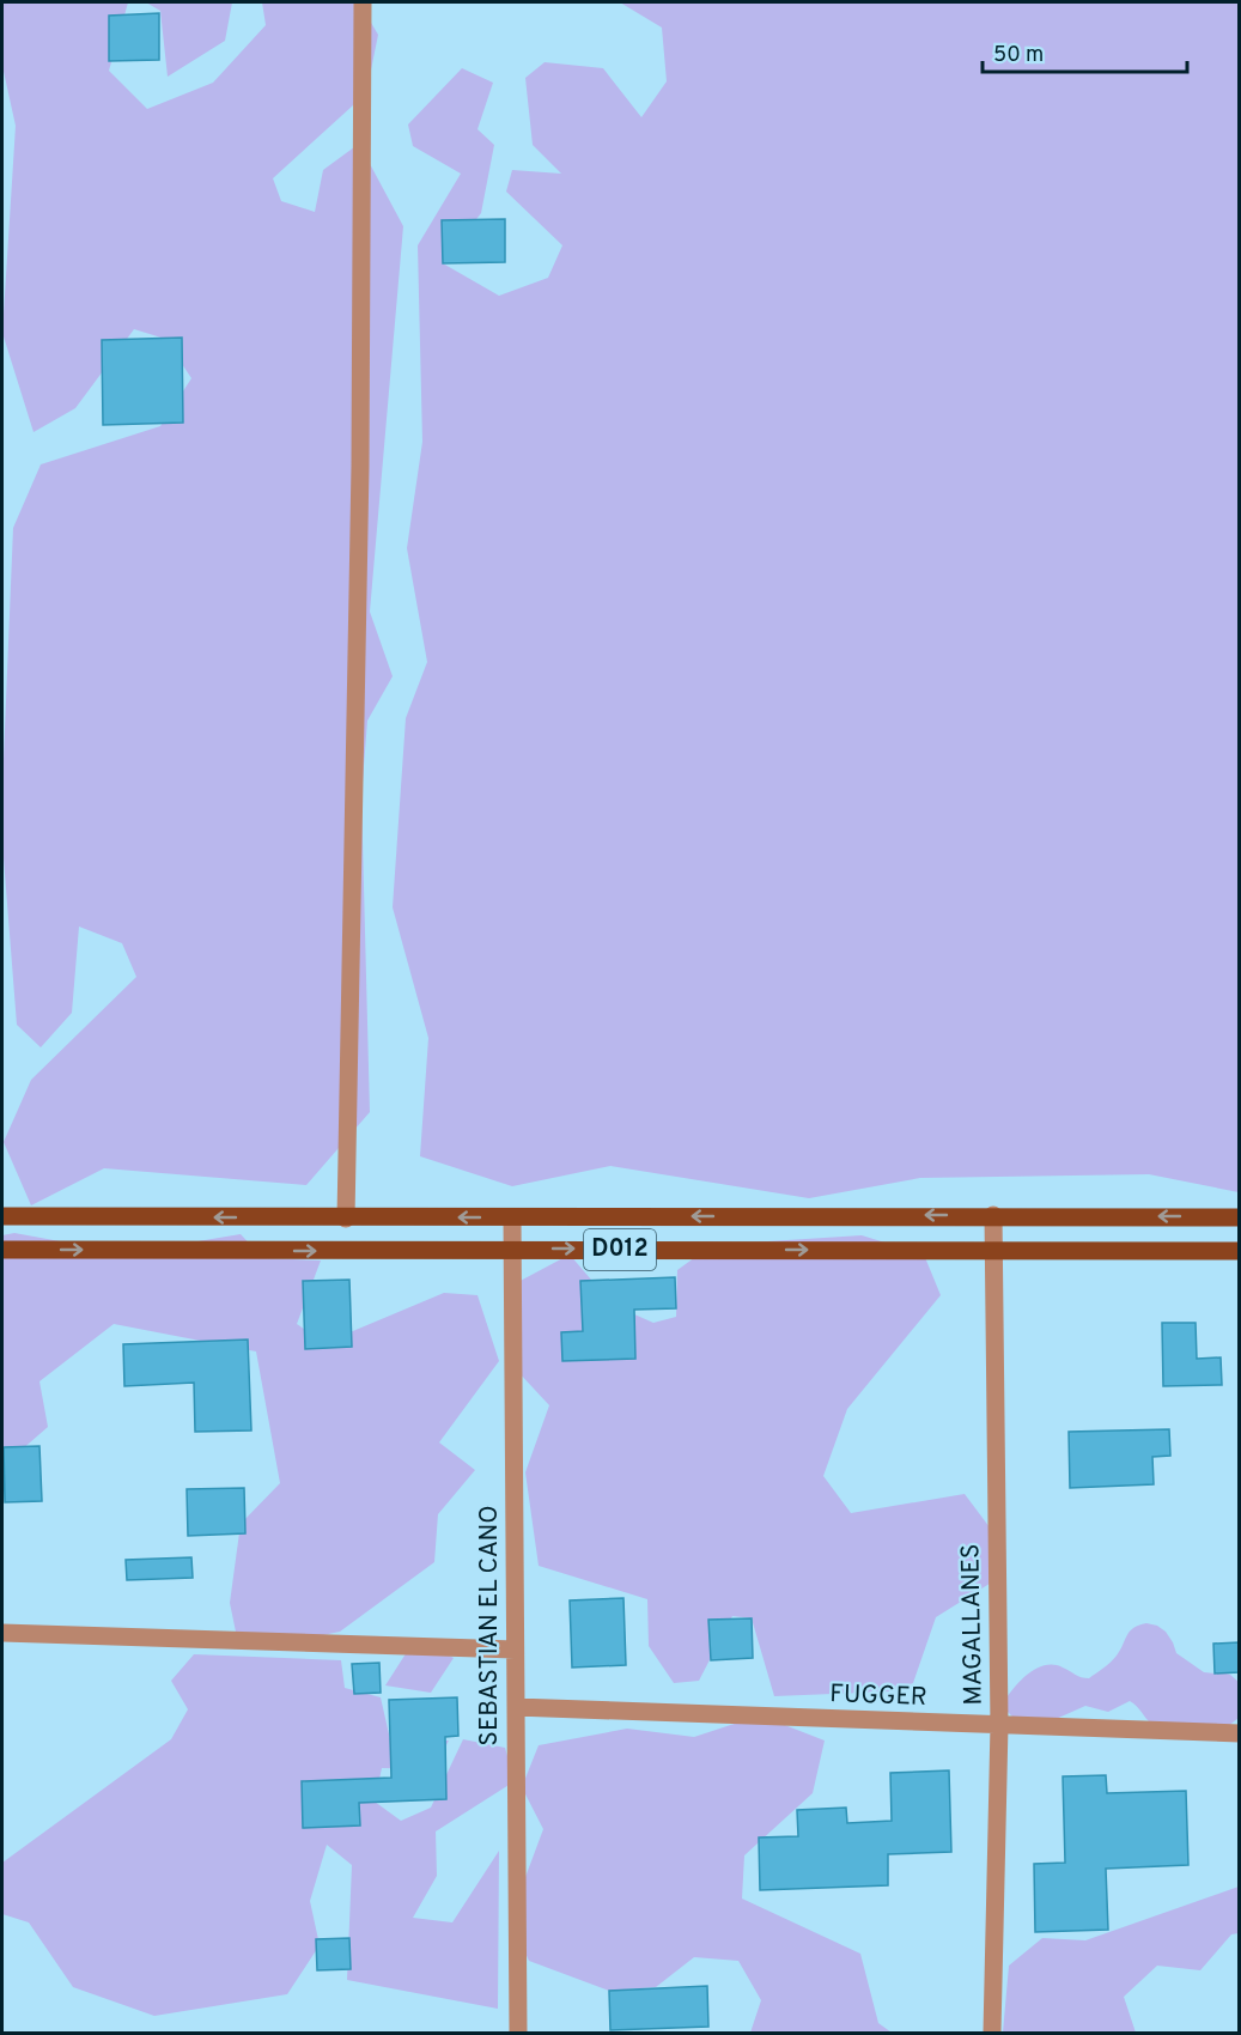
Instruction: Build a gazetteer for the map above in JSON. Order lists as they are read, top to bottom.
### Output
{
  "streets": {
    "main road": ["D012"],
    "street": ["MAGALLANES", "SEBASTIAN EL CANO", "FUGGER"]
  },
  "crossings": [
    ["D012", "MAGALLANES"],
    ["D012", "SEBASTIAN EL CANO"],
    ["MAGALLANES", "FUGGER"],
    ["SEBASTIAN EL CANO", "FUGGER"]
  ],
  "scale_bar": "50 m"
}
